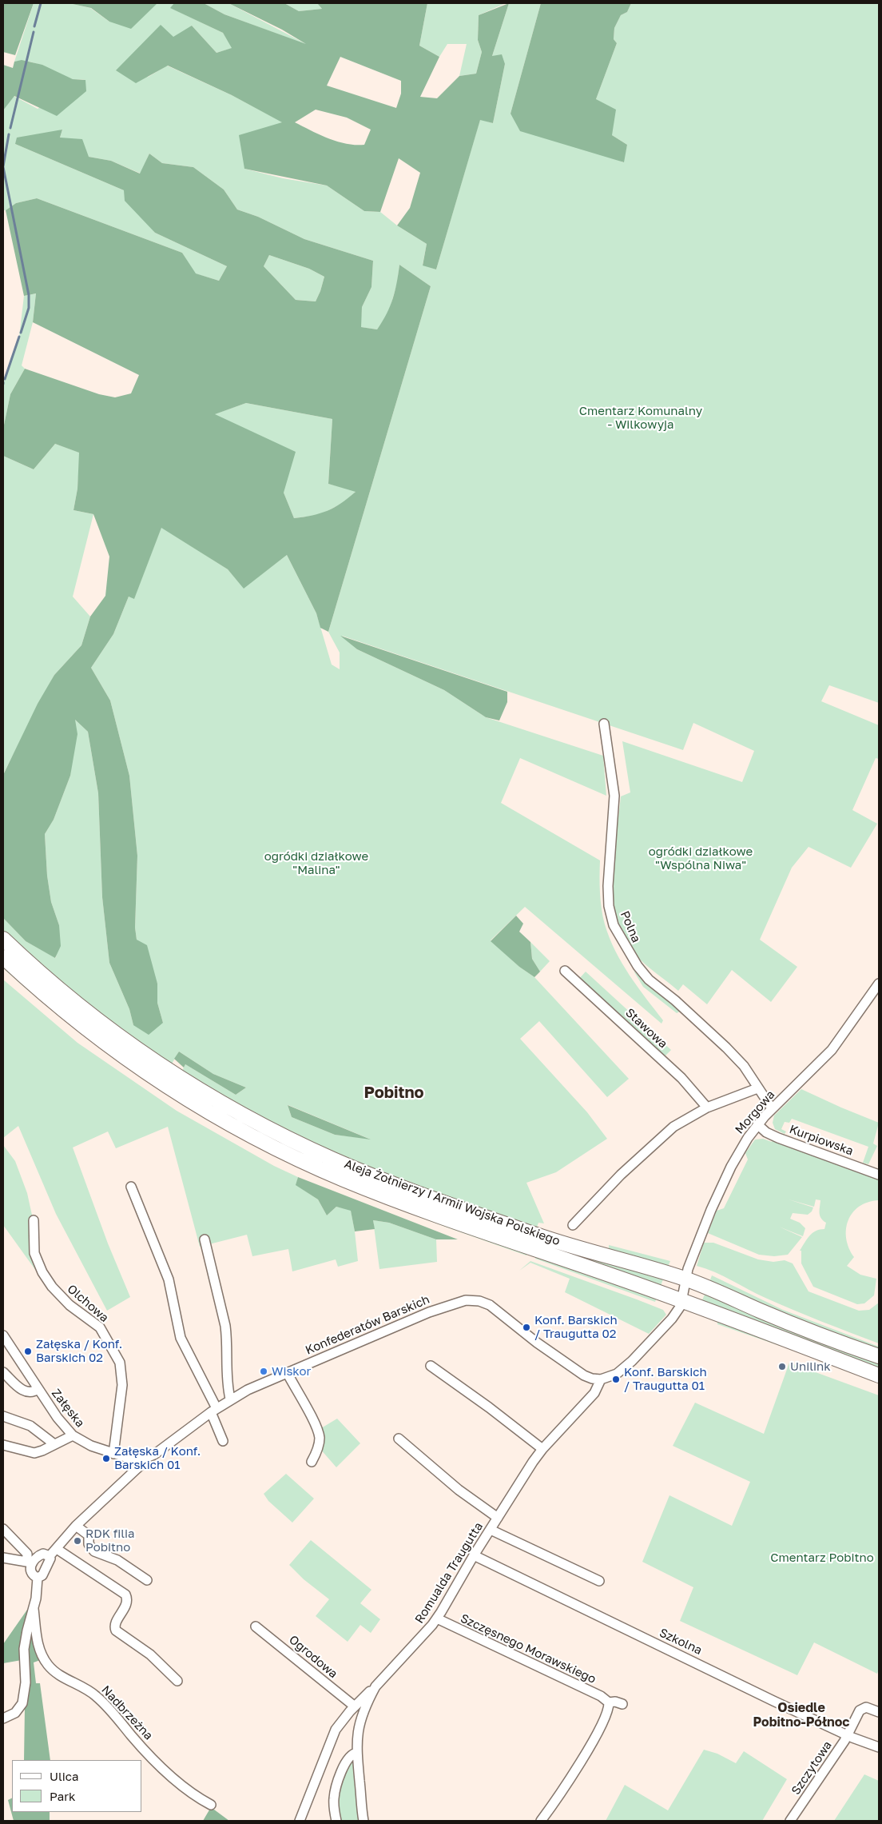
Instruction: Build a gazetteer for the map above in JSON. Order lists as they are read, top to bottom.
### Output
{
  "streets": {
    "main road": ["Aleja Żołnierzy I Armii Wojska Polskiego"],
    "street": [
      "Polna",
      "Stawowa",
      "Morgowa",
      "Kurpiowska",
      "Olchowa",
      "Konfederatów Barskich",
      "Załęska",
      "Romualda Traugutta",
      "Szkolna",
      "Szczęsnego Morawskiego",
      "Ogrodowa",
      "Nadbrzeżna",
      "Szczytowa"
    ]
  },
  "crossings": [
    ["Polna", "Morgowa"],
    ["Morgowa", "Kurpiowska"],
    ["Morgowa", "Aleja Żołnierzy I Armii Wojska Polskiego"],
    ["Olchowa", "Załęska"],
    ["Konfederatów Barskich", "Załęska"],
    ["Konfederatów Barskich", "Romualda Traugutta"],
    ["Romualda Traugutta", "Szkolna"],
    ["Romualda Traugutta", "Szczęsnego Morawskiego"],
    ["Szkolna", "Szczytowa"]
  ],
  "districts": ["Pobitno", "Osiedle Pobitno-Północ"],
  "parks": [
    "Cmentarz Komunalny - Wilkowyja",
    "ogródki działkowe \"Wspólna Niwa\"",
    "ogródki działkowe \"Malina\"",
    "Cmentarz Pobitno"
  ],
  "places": [
    "Konf. Barskich / Traugutta 02",
    "Załęska / Konf. Barskich 02",
    "Unilink",
    "Wiskor",
    "Konf. Barskich / Traugutta 01",
    "Załęska / Konf. Barskich 01",
    "RDK filia Pobitno"
  ],
  "legend": ["Ulica", "Park"]
}
